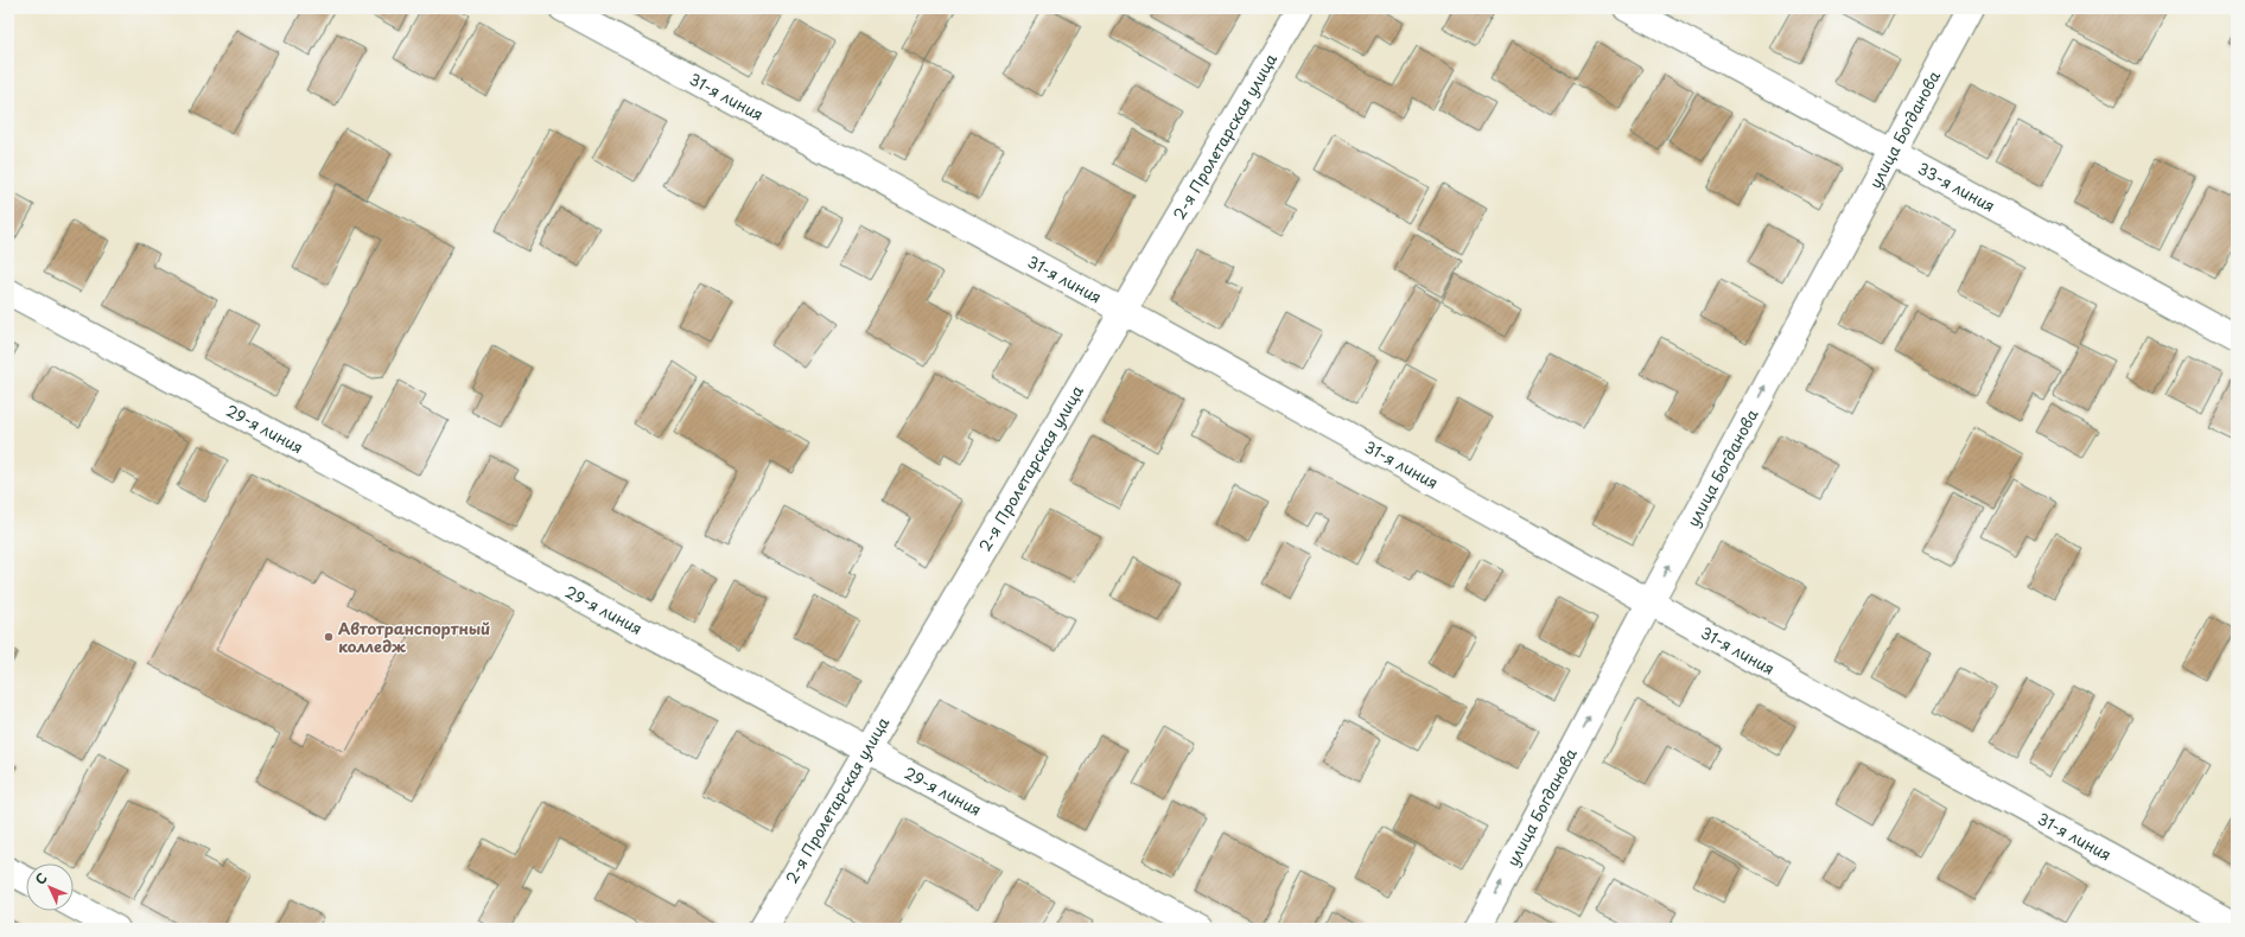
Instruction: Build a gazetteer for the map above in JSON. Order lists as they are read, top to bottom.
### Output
{
  "streets": {
    "street": [
      "31-я линия",
      "улица Богданова",
      "2-я Пролетарская улица",
      "33-я линия",
      "29-я линия"
    ]
  },
  "crossings": [
    ["31-я линия", "улица Богданова"],
    ["31-я линия", "2-я Пролетарская улица"],
    ["улица Богданова", "33-я линия"],
    ["2-я Пролетарская улица", "29-я линия"]
  ],
  "one_way": ["улица Богданова"],
  "places": ["Автотранспортный колледж"],
  "north": "top left"
}
